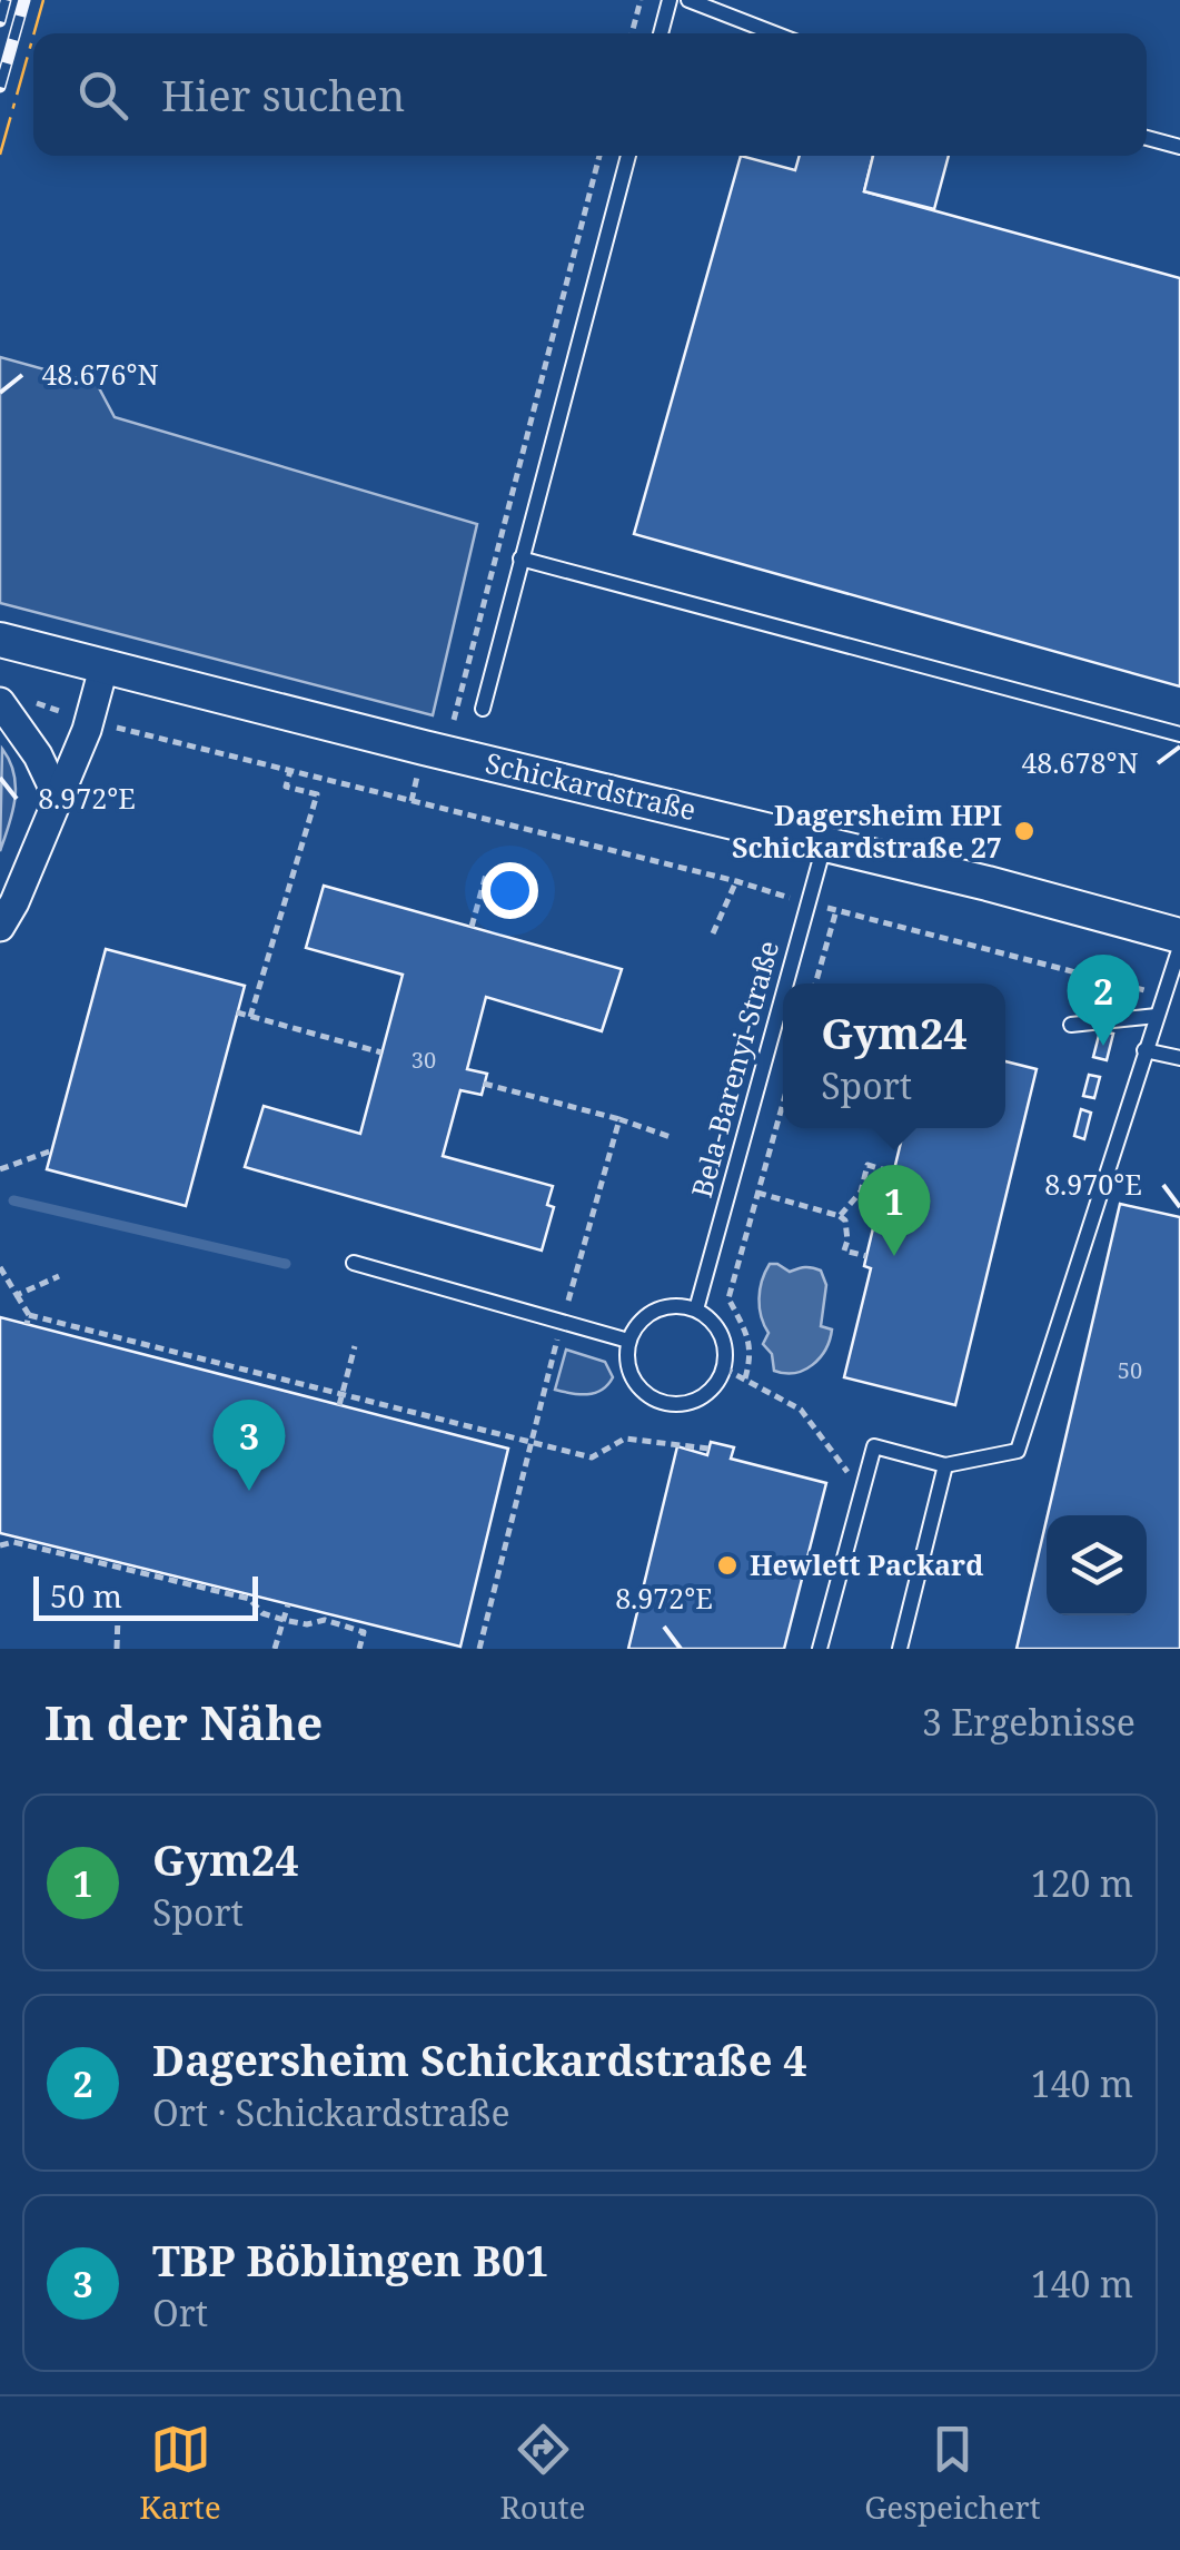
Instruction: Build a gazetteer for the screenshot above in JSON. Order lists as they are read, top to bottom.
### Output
{
  "streets": {
    "street": ["Schickardstraße"],
    "lane": ["Bela-Barenyi-Straße"]
  },
  "crossings": [
    ["Schickardstraße", "Bela-Barenyi-Straße"]
  ],
  "places": ["Dagersheim HPI Schickardstraße 27", "Hewlett Packard"],
  "house_numbers": ["30", "50"],
  "scale_bar": "50 m",
  "page": {
    "search": "Hier suchen",
    "pins": ["2", "1", "3"],
    "popup": ["Gym24", "Sport"],
    "scale": "50 m",
    "heading": ["In der Nähe", "3 Ergebnisse"],
    "list": [
      {
        "mark": "1",
        "name": "Gym24",
        "note": "Sport",
        "value": "120 m"
      },
      {
        "mark": "2",
        "name": "Dagersheim Schickardstraße 4",
        "note": "Ort · Schickardstraße",
        "value": "140 m"
      },
      {
        "mark": "3",
        "name": "TBP Böblingen B01",
        "note": "Ort",
        "value": "140 m"
      }
    ],
    "nav": ["Karte", "Route", "Gespeichert"]
  },
  "coordinates": [
    "48.676°N",
    "48.678°N",
    "8.972°E",
    "8.970°E"
  ]
}
